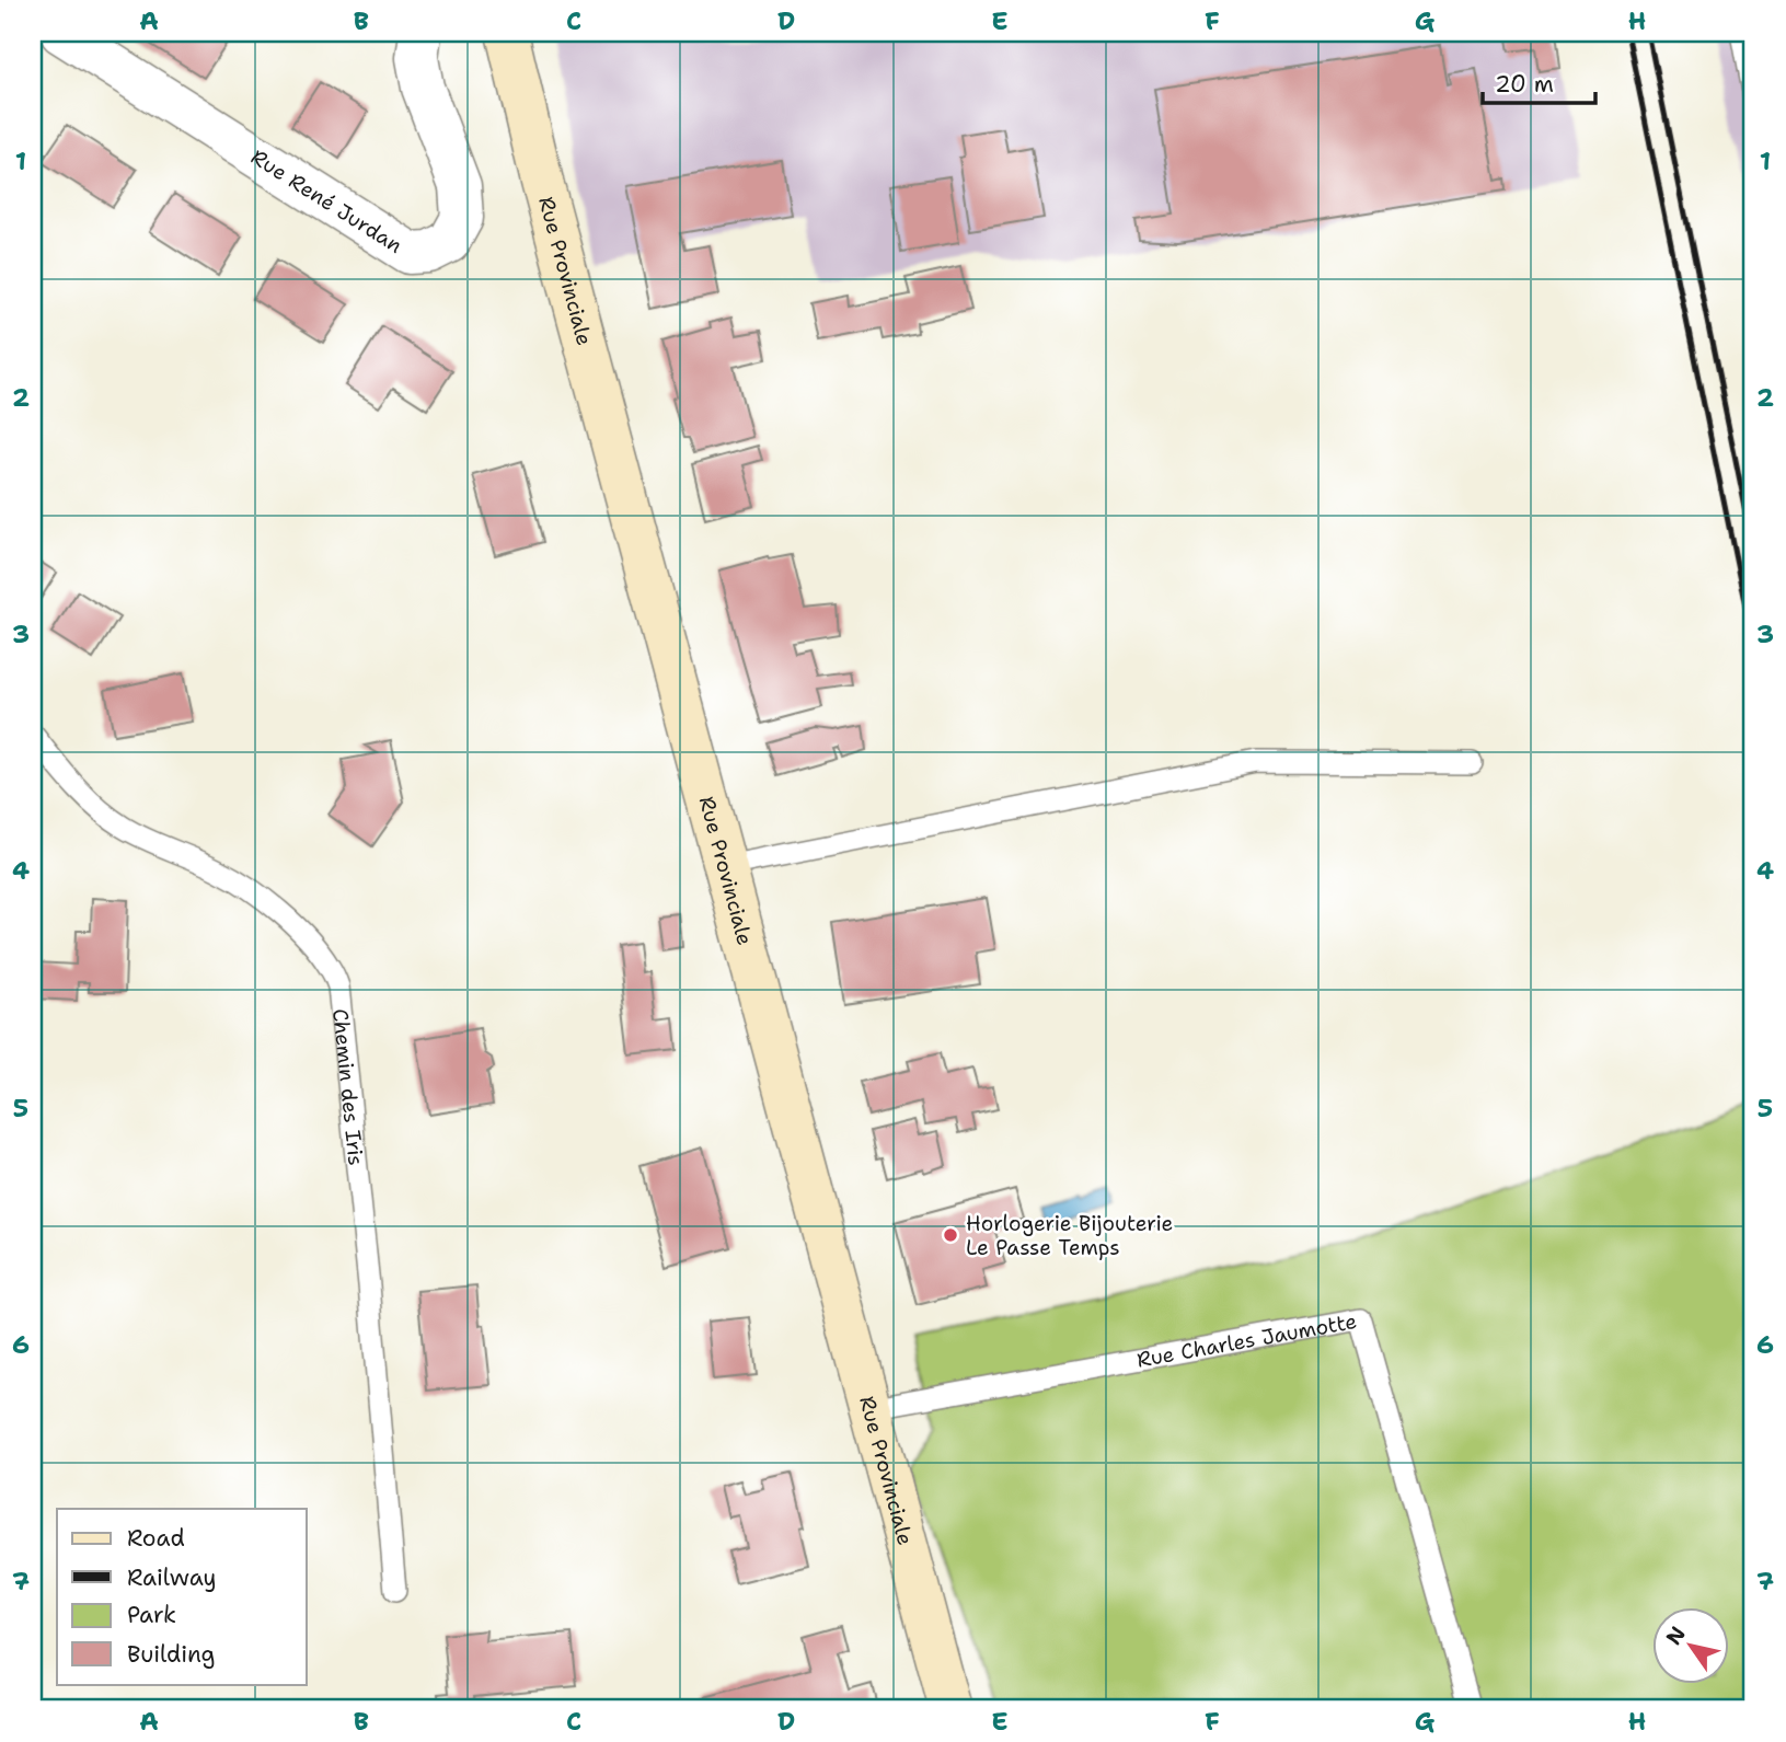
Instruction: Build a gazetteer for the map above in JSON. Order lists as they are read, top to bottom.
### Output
{
  "streets": {
    "main road": ["Rue Provinciale"],
    "street": ["Rue René Jurdan"],
    "lane": ["Chemin des Iris", "Rue Charles Jaumotte"]
  },
  "crossings": [
    ["Rue Provinciale", "Rue Charles Jaumotte"]
  ],
  "places": ["Horlogerie Bijouterie Le Passe Temps"],
  "legend": [
    "Road",
    "Railway",
    "Park",
    "Building"
  ],
  "scale_bar": "20 m",
  "north": "top left",
  "grid": {
    "columns": [
      "A",
      "B",
      "C",
      "D",
      "E",
      "F",
      "G",
      "H"
    ],
    "rows": [
      "1",
      "2",
      "3",
      "4",
      "5",
      "6",
      "7"
    ]
  }
}
